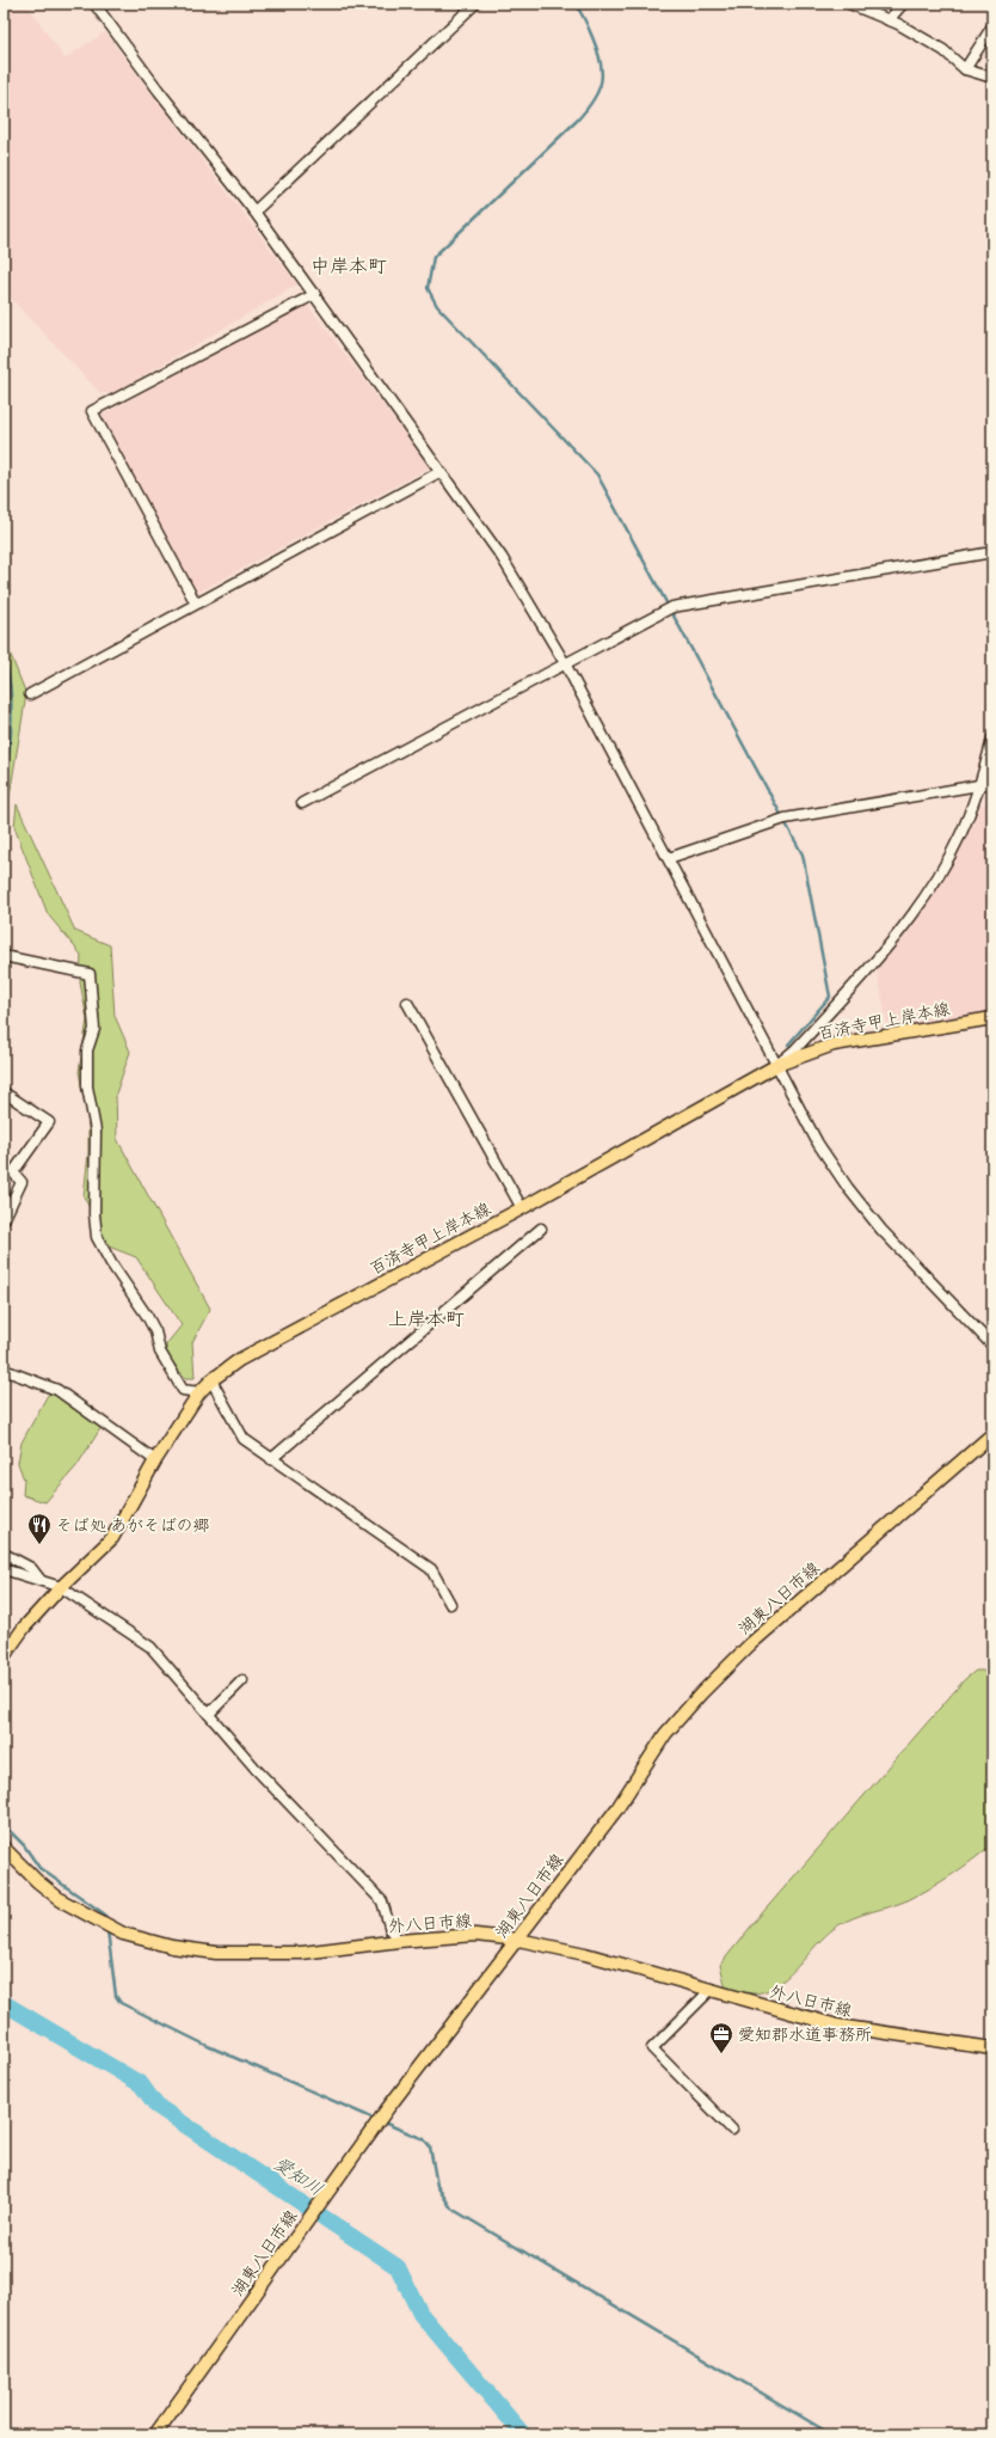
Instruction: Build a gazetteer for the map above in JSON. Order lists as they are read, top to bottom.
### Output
{
  "streets": {
    "main road": ["百済寺甲上岸本線", "湖東八日市線", "外八日市線"]
  },
  "crossings": [
    ["湖東八日市線", "外八日市線"]
  ],
  "districts": ["中岸本町", "上岸本町"],
  "water": ["愛知川"],
  "places": {
    "restaurant": ["そば処 あがそばの郷"],
    "office": ["愛知郡水道事務所"]
  }
}
